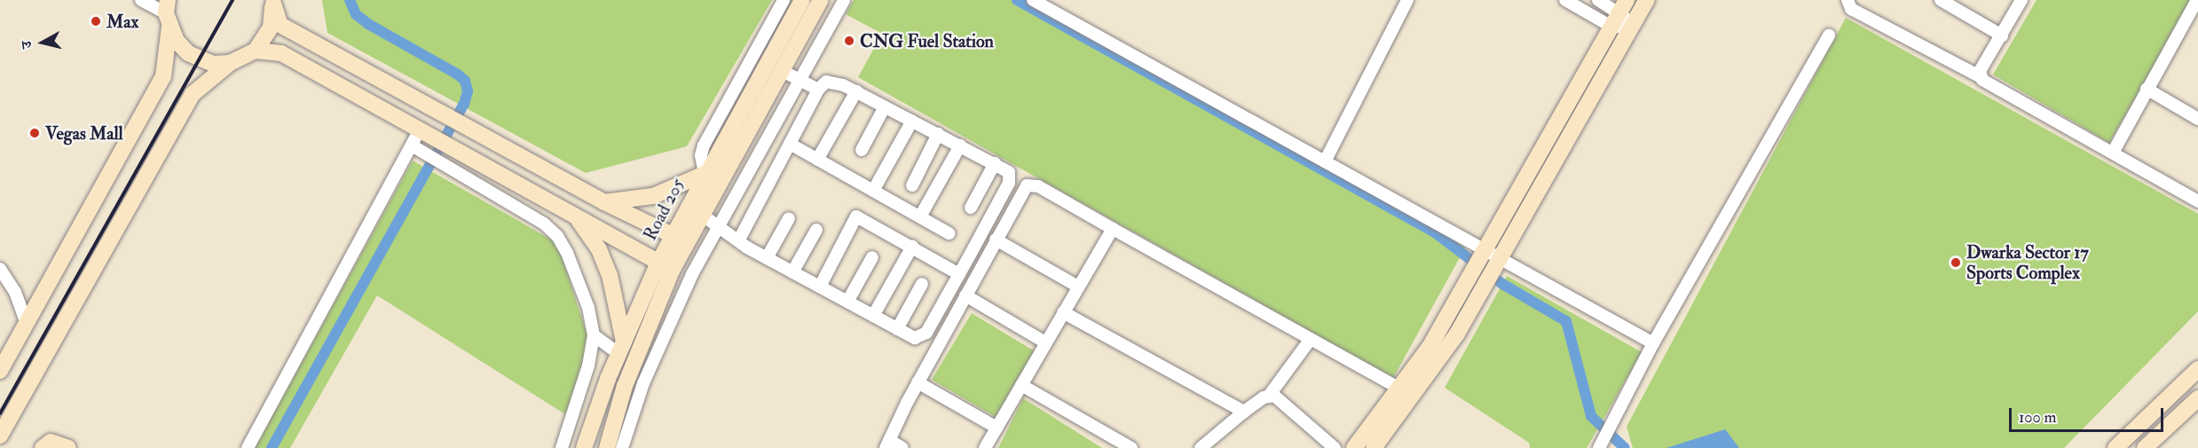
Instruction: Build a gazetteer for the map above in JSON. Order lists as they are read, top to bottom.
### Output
{
  "streets": {
    "street": ["Road 205"]
  },
  "places": [
    "Max",
    "CNG Fuel Station",
    "Vegas Mall",
    "Dwarka Sector 17 Sports Complex"
  ],
  "scale_bar": "100 m",
  "north": "left"
}
